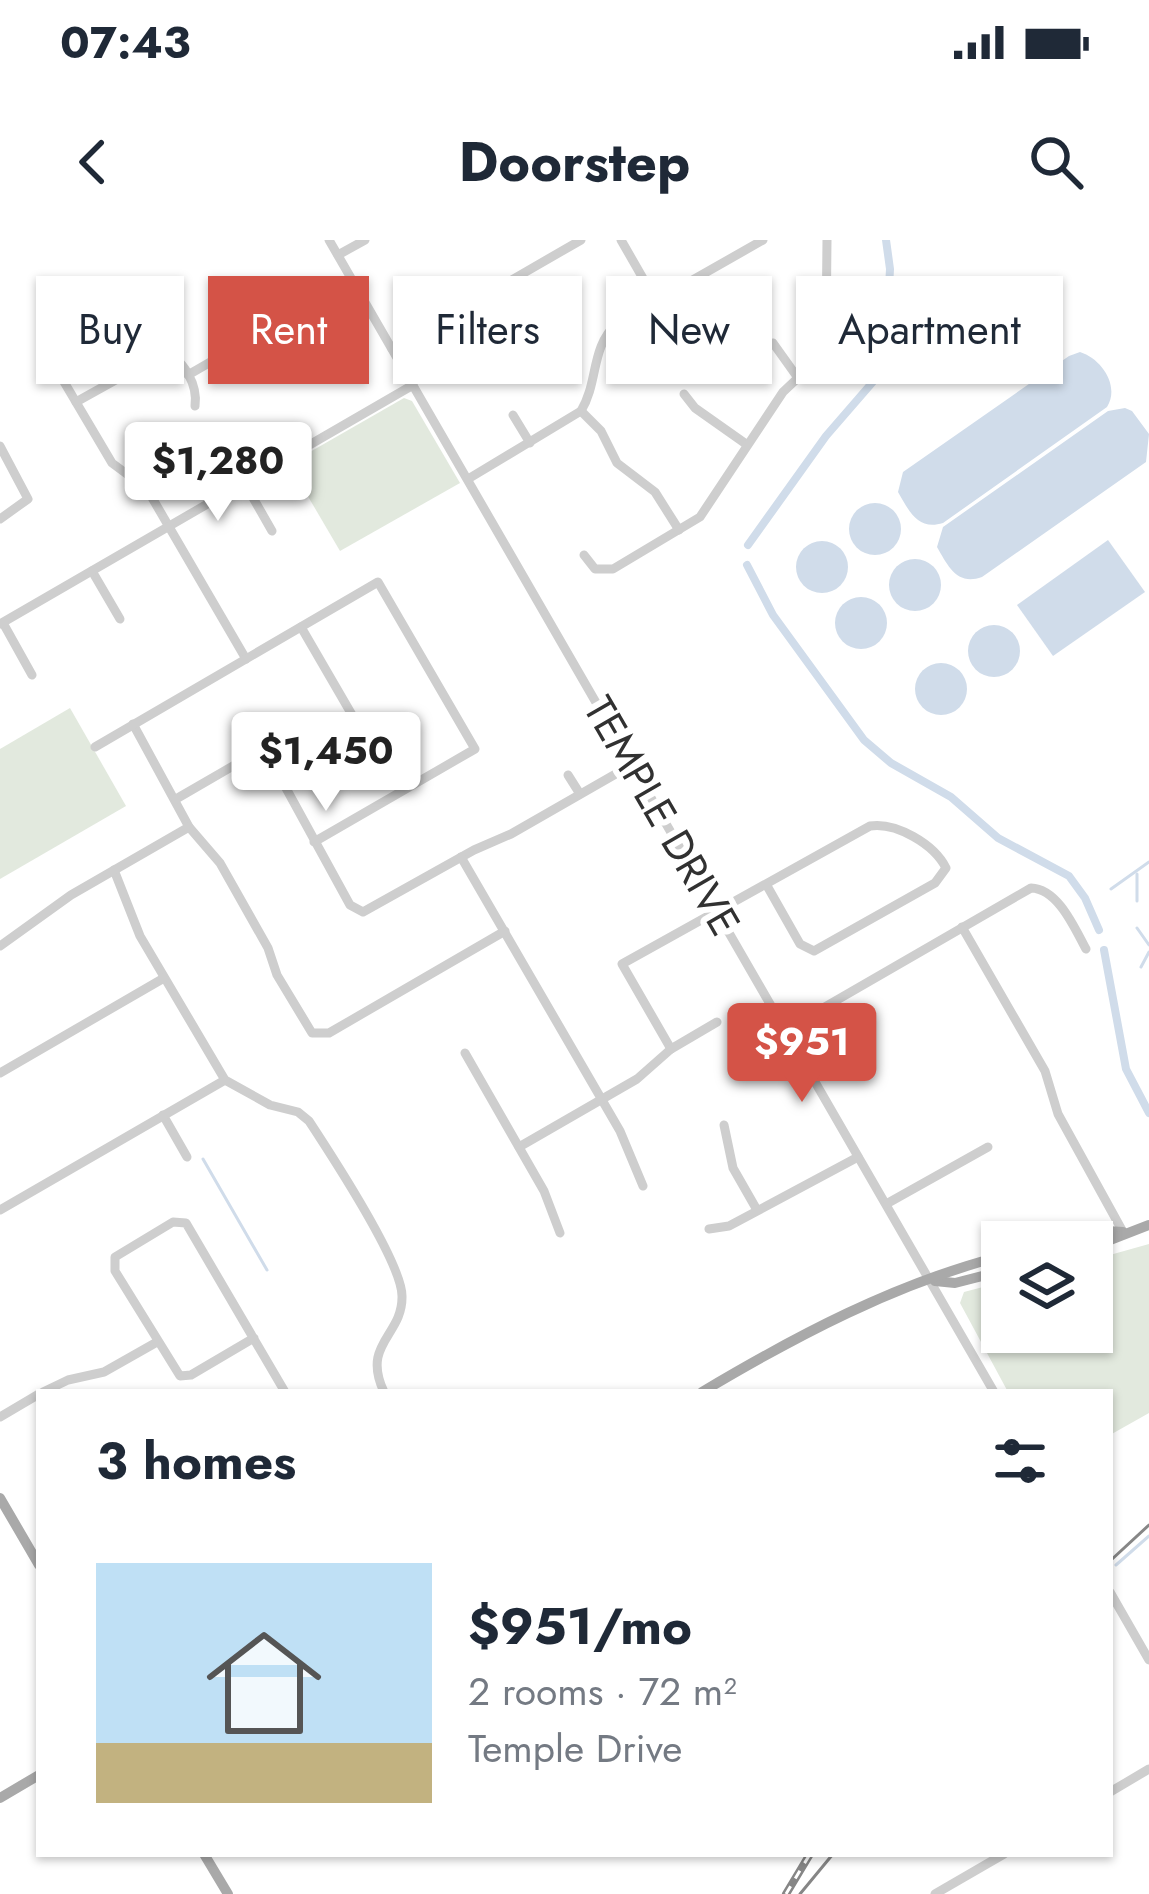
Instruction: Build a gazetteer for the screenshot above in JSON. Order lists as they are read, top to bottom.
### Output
{
  "streets": {
    "street": ["TEMPLE DRIVE"]
  },
  "page": {
    "status": "07:43",
    "header": "Doorstep",
    "chip": [
      "Buy",
      "Rent",
      "Filters",
      "New",
      "Apartment"
    ],
    "price": ["$1,280", "$1,450", "$951"],
    "heading": "3 homes",
    "list": [
      {
        "name": "$951/mo",
        "note": "2 rooms · 72 m² · Temple Drive"
      }
    ]
  }
}
